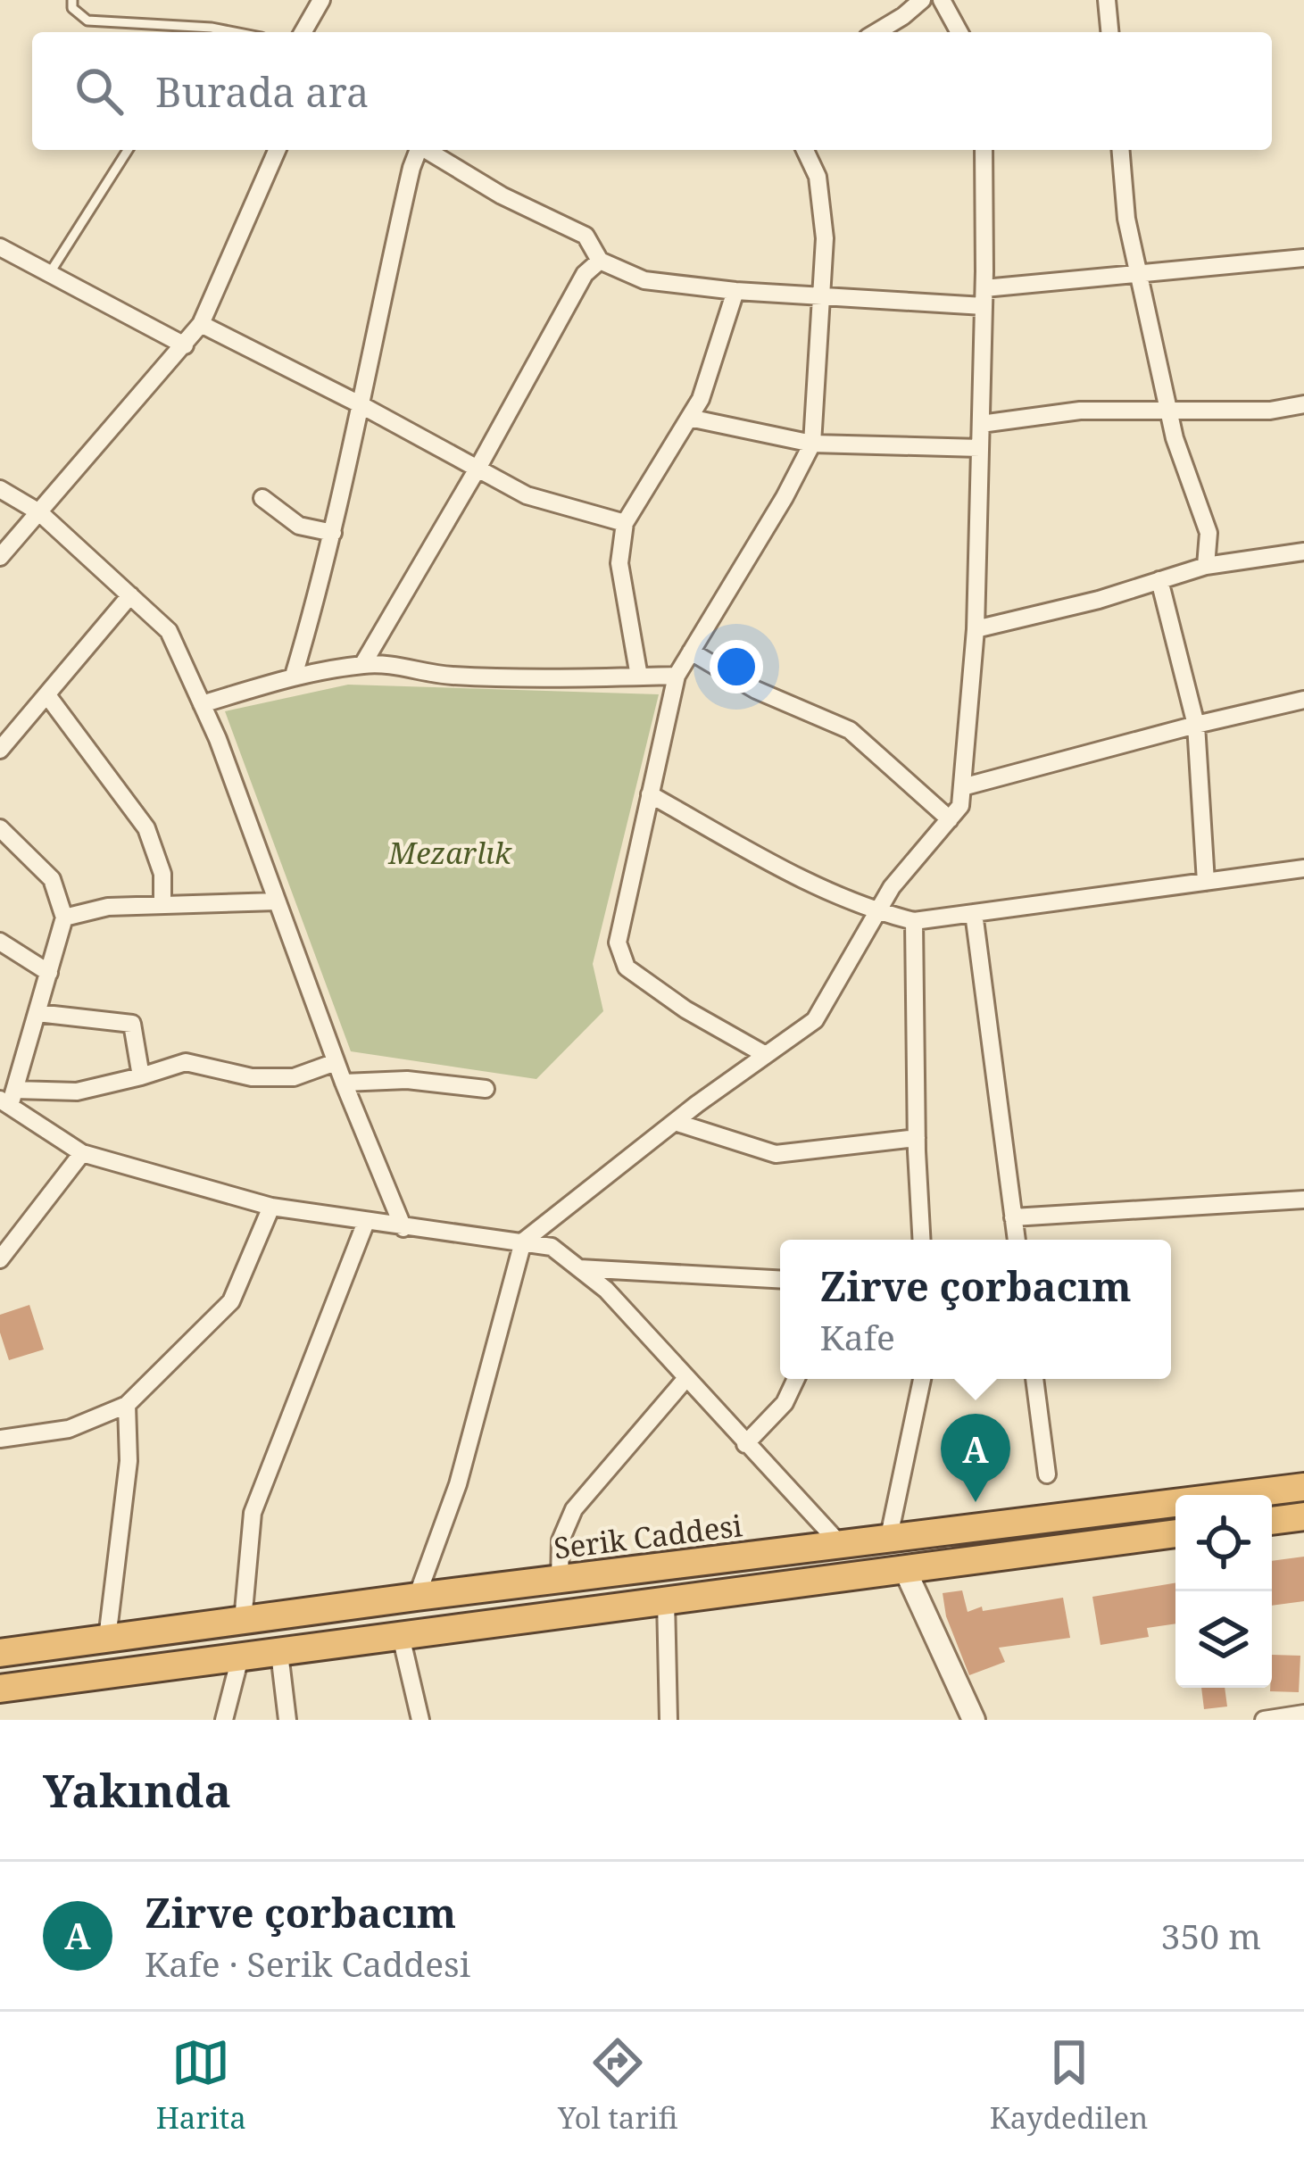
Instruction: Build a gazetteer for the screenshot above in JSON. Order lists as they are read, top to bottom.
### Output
{
  "streets": {
    "highway": ["Serik Caddesi"]
  },
  "parks": ["Mezarlık"],
  "page": {
    "search": "Burada ara",
    "popup": ["Zirve çorbacım", "Kafe"],
    "pins": "A",
    "heading": "Yakında",
    "list": [
      {
        "mark": "A",
        "name": "Zirve çorbacım",
        "note": "Kafe · Serik Caddesi",
        "value": "350 m"
      }
    ],
    "nav": ["Harita", "Yol tarifi", "Kaydedilen"]
  }
}
